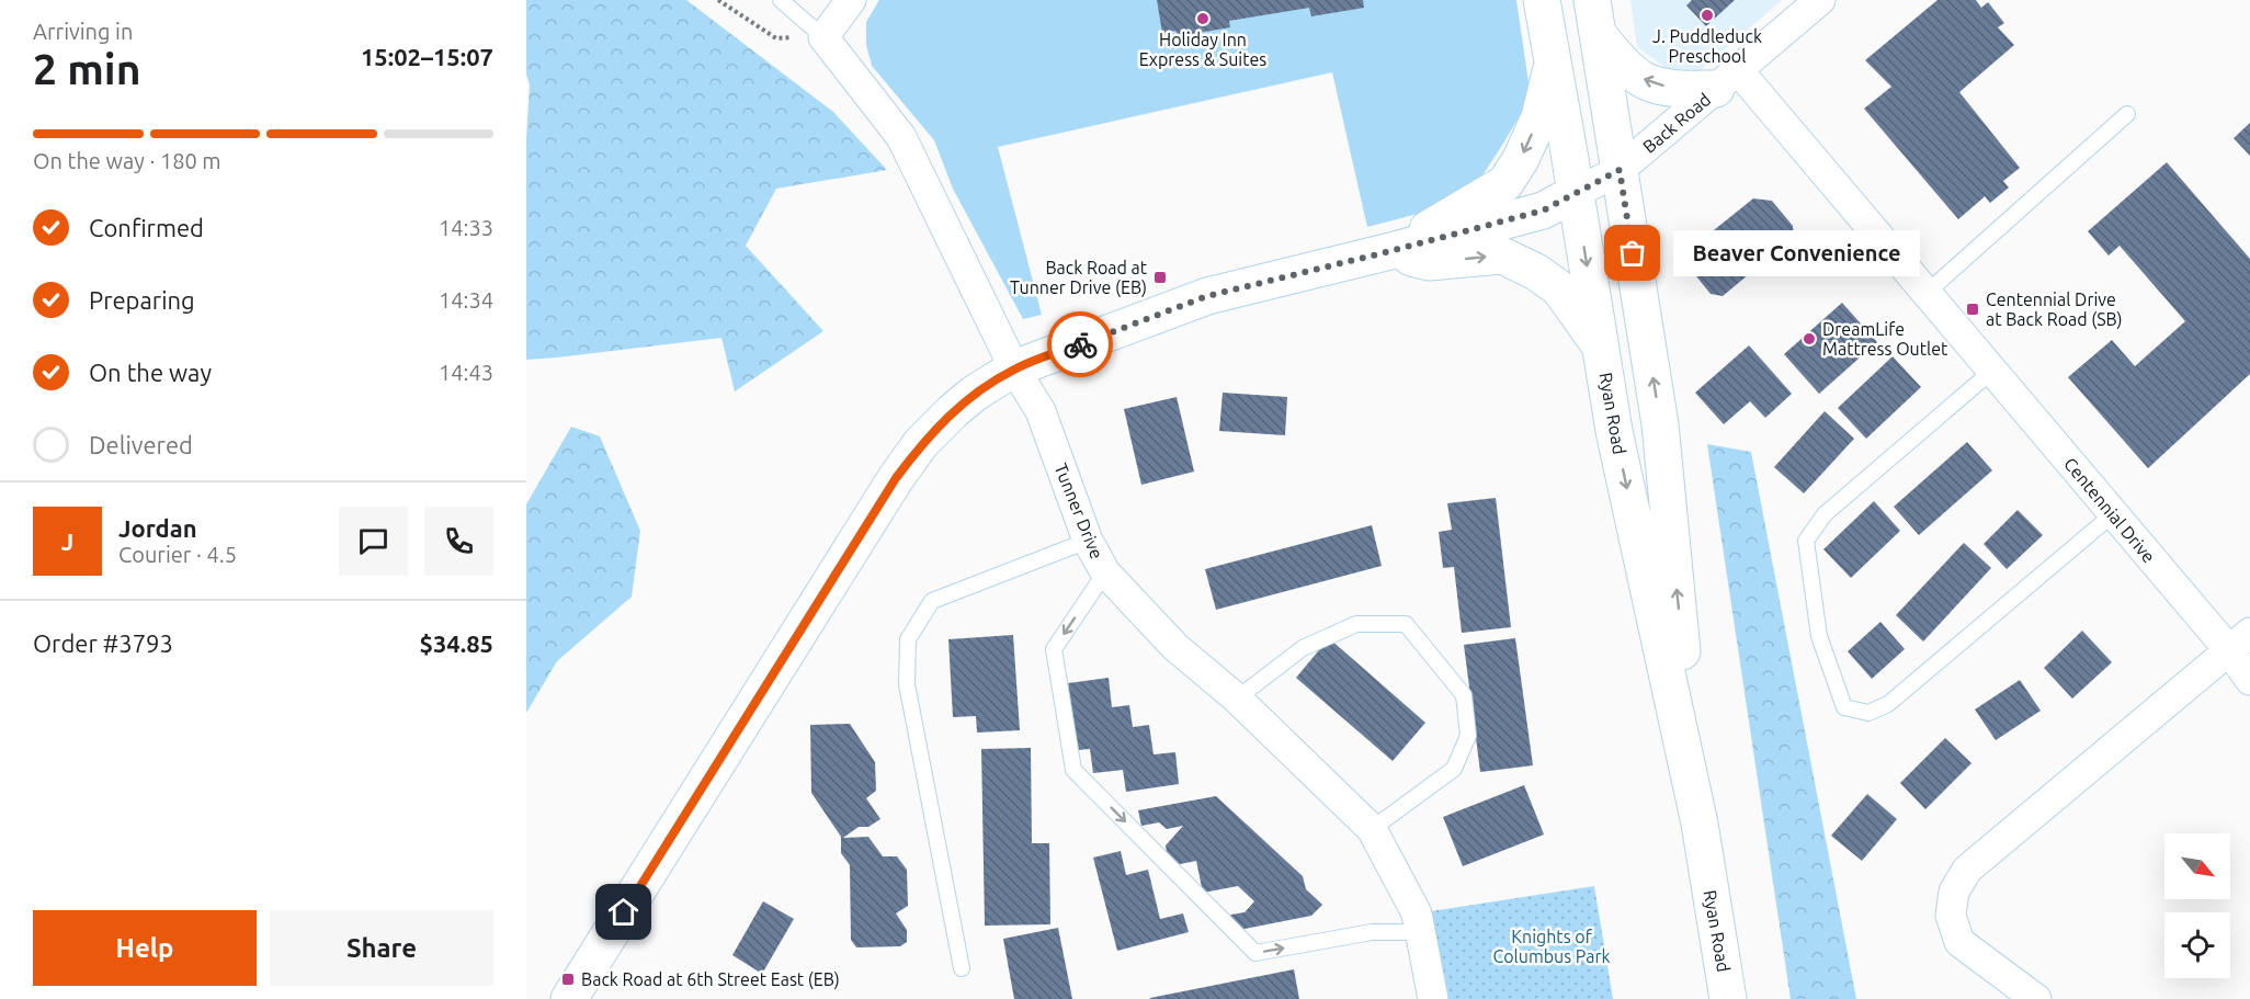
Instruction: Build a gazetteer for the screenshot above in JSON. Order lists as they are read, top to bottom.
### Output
{
  "streets": {
    "main road": ["Back Road", "Ryan Road"],
    "street": ["Centennial Drive", "Tunner Drive"]
  },
  "crossings": [
    ["Back Road", "Ryan Road"],
    ["Back Road", "Centennial Drive"],
    ["Back Road", "Tunner Drive"]
  ],
  "parks": ["Knights of Columbus Park"],
  "places": {
    "other": [
      "J. Puddleduck Preschool",
      "Holiday Inn Express & Suites",
      "Beaver Convenience",
      "DreamLife Mattress Outlet"
    ],
    "transit": ["Back Road at Tunner Drive (EB)", "Centennial Drive at Back Road (SB)", "Back Road at 6th Street East (EB)"]
  },
  "north": "bottom right",
  "page": {
    "heading": ["2 min", "Arriving in", "15:02–15:07"],
    "panel": [
      "Jordan",
      "Courier · 4.5",
      "Order #3793",
      "$34.85"
    ],
    "bar": "On the way · 180 m",
    "list": [
      ["Confirmed", "14:33"],
      ["Preparing", "14:34"],
      ["On the way", "14:43"],
      "Delivered"
    ],
    "bubble": "Beaver Convenience",
    "round": "J",
    "buttons": ["Help", "Share"]
  }
}
